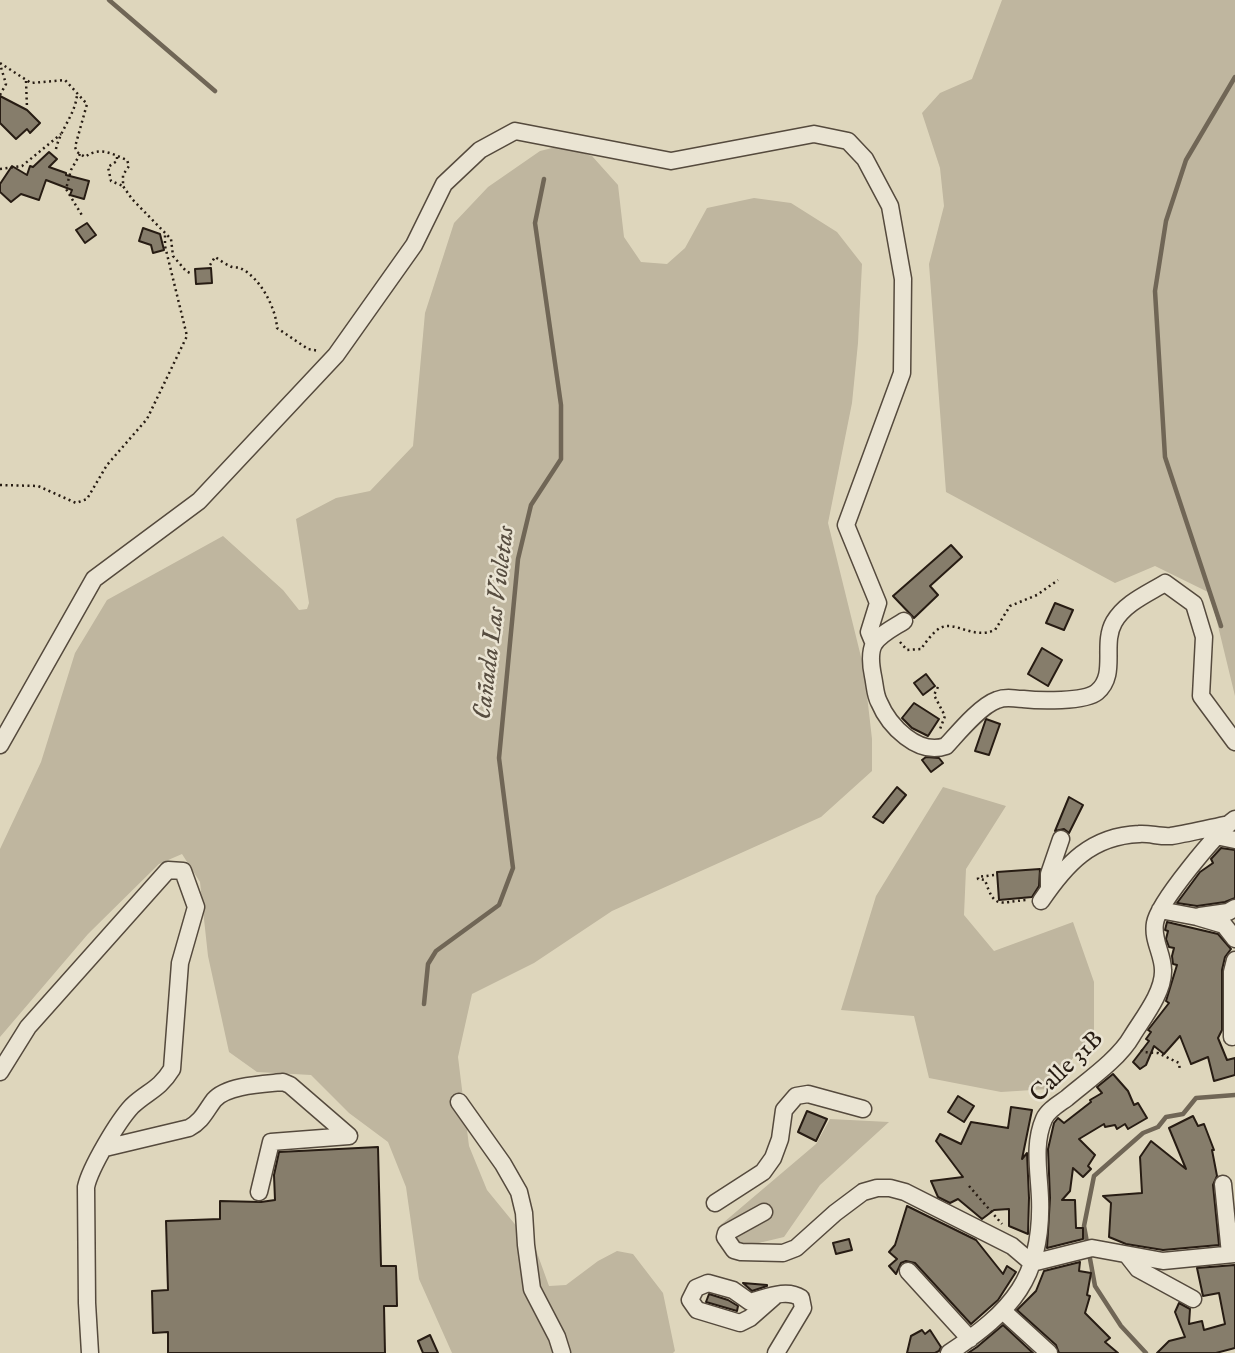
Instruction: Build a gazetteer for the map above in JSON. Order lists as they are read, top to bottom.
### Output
{
  "streets": {
    "street": ["Calle 31B"]
  },
  "water": ["Cañada Las Violetas"]
}
